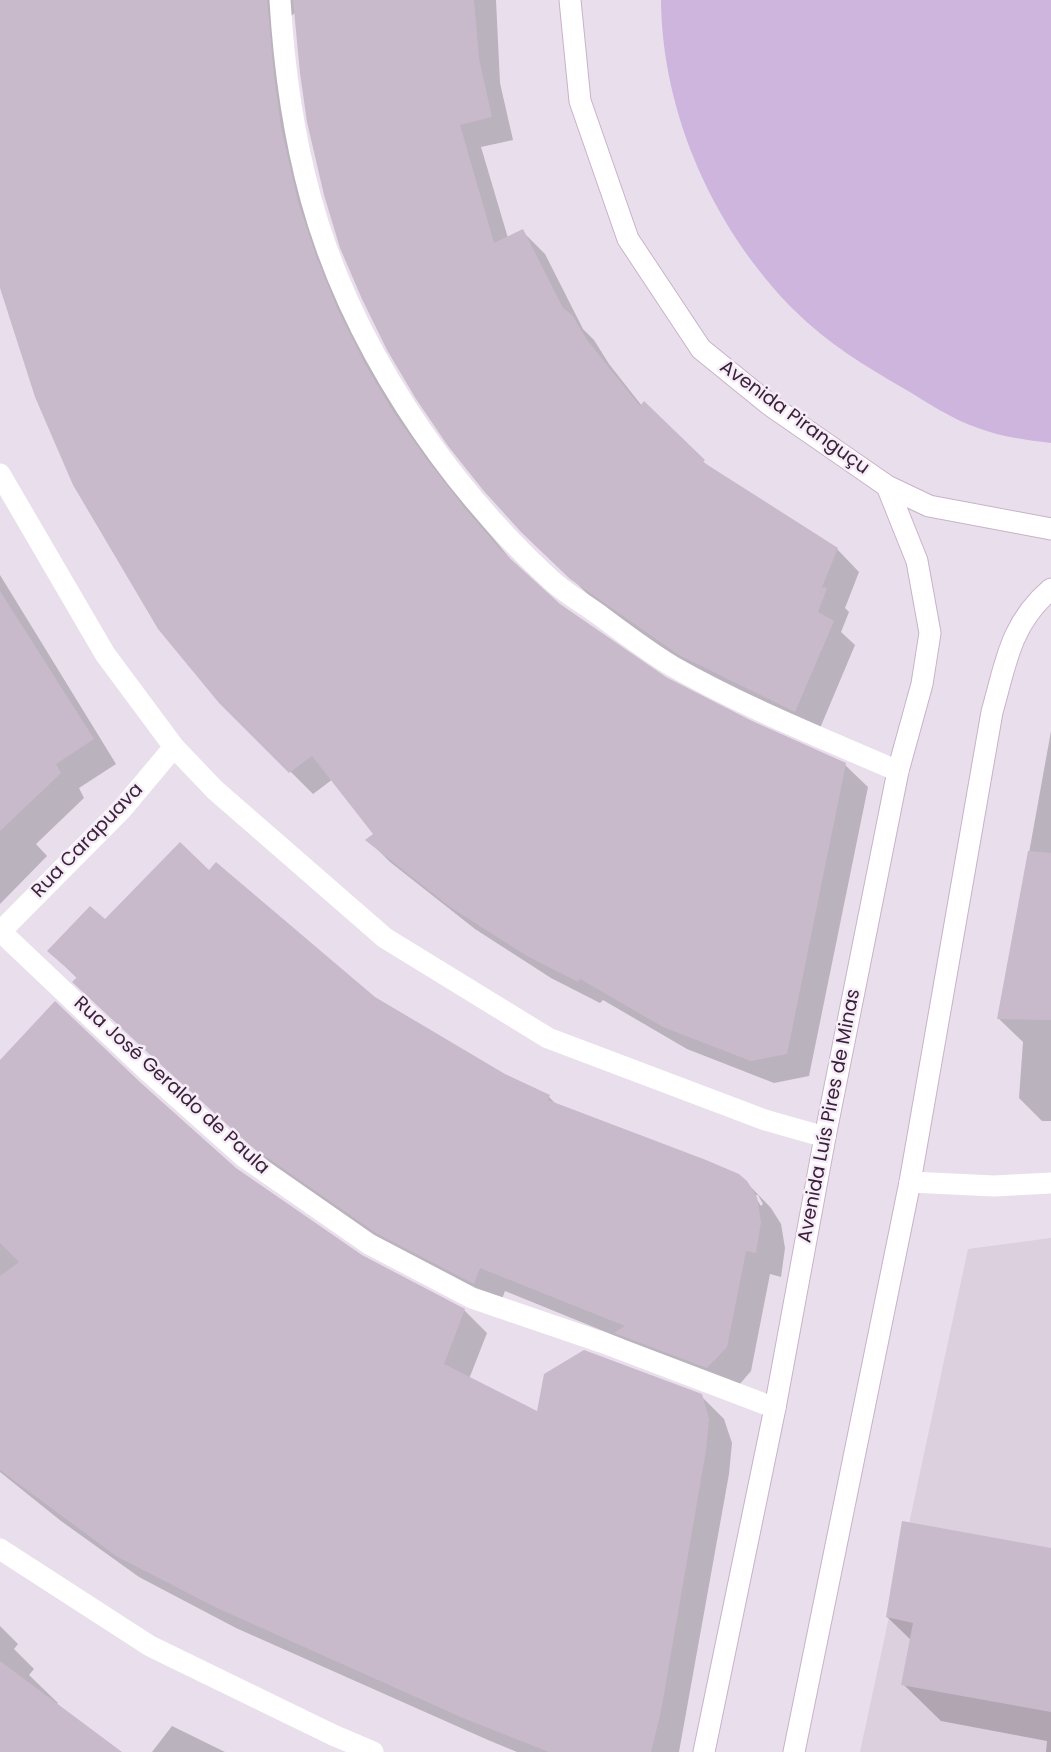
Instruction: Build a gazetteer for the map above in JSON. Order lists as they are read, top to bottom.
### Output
{
  "streets": {
    "street": [
      "Avenida Piranguçu",
      "Rua Carapuava",
      "Rua José Geraldo de Paula",
      "Avenida Luís Pires de Minas"
    ]
  },
  "crossings": [
    ["Avenida Piranguçu", "Avenida Luís Pires de Minas"],
    ["Rua Carapuava", "Rua José Geraldo de Paula"],
    ["Rua José Geraldo de Paula", "Avenida Luís Pires de Minas"]
  ]
}
